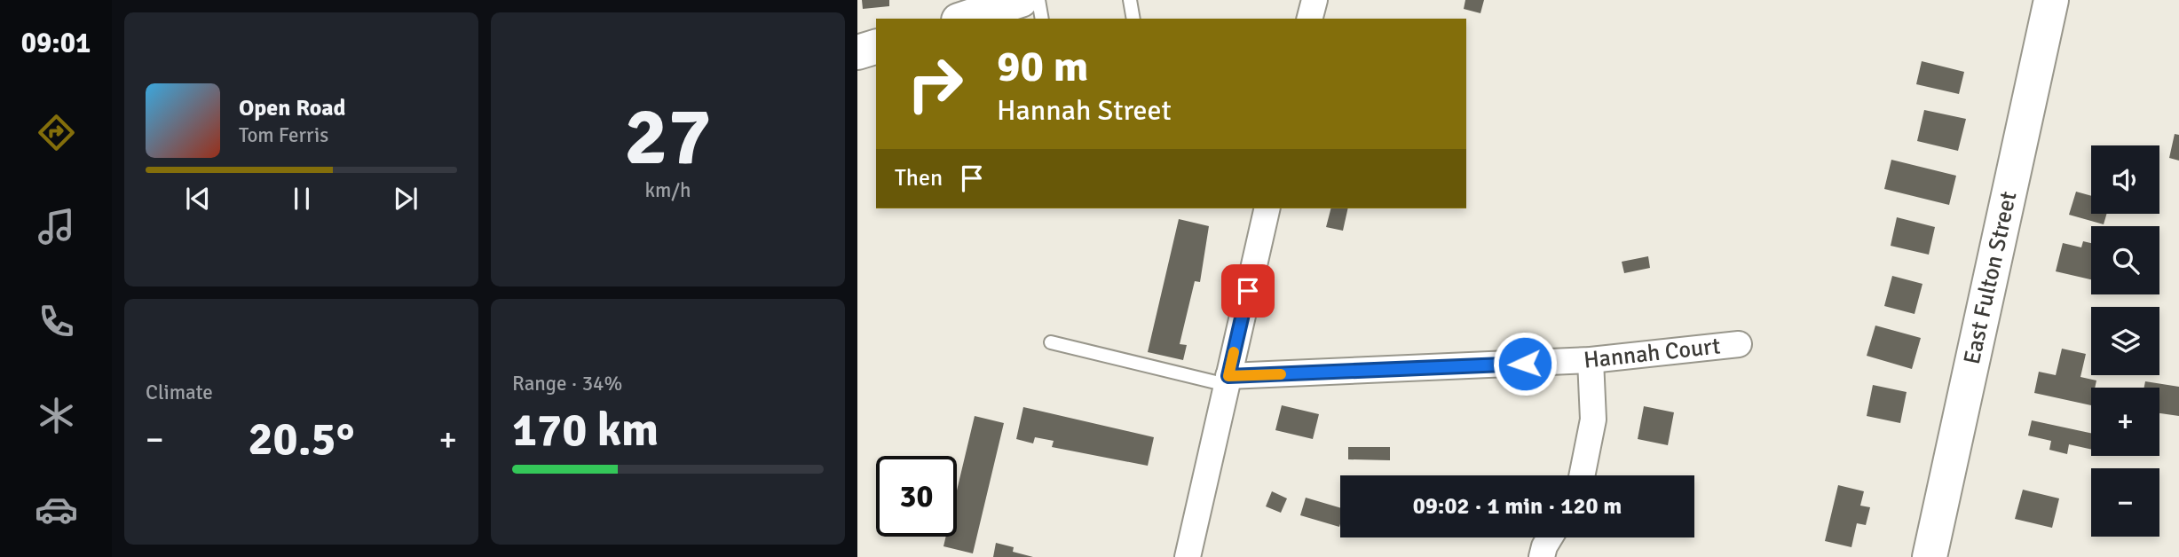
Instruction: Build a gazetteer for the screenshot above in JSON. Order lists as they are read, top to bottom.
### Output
{
  "streets": {
    "street": ["East Fulton Street", "Hannah Court"]
  },
  "page": {
    "tabs": "09:01",
    "tile": [
      ["27", "km/h"],
      "Climate",
      ["Range · 34%", "170 km"]
    ],
    "turn": ["90 m", "Hannah Street"],
    "song": ["Open Road", "Tom Ferris"],
    "map_buttons": ["+", "−"],
    "then": "Then",
    "heat": ["−", "20.5°", "+"],
    "limit": "30",
    "trip": "09:02 · 1 min · 120 m"
  }
}
